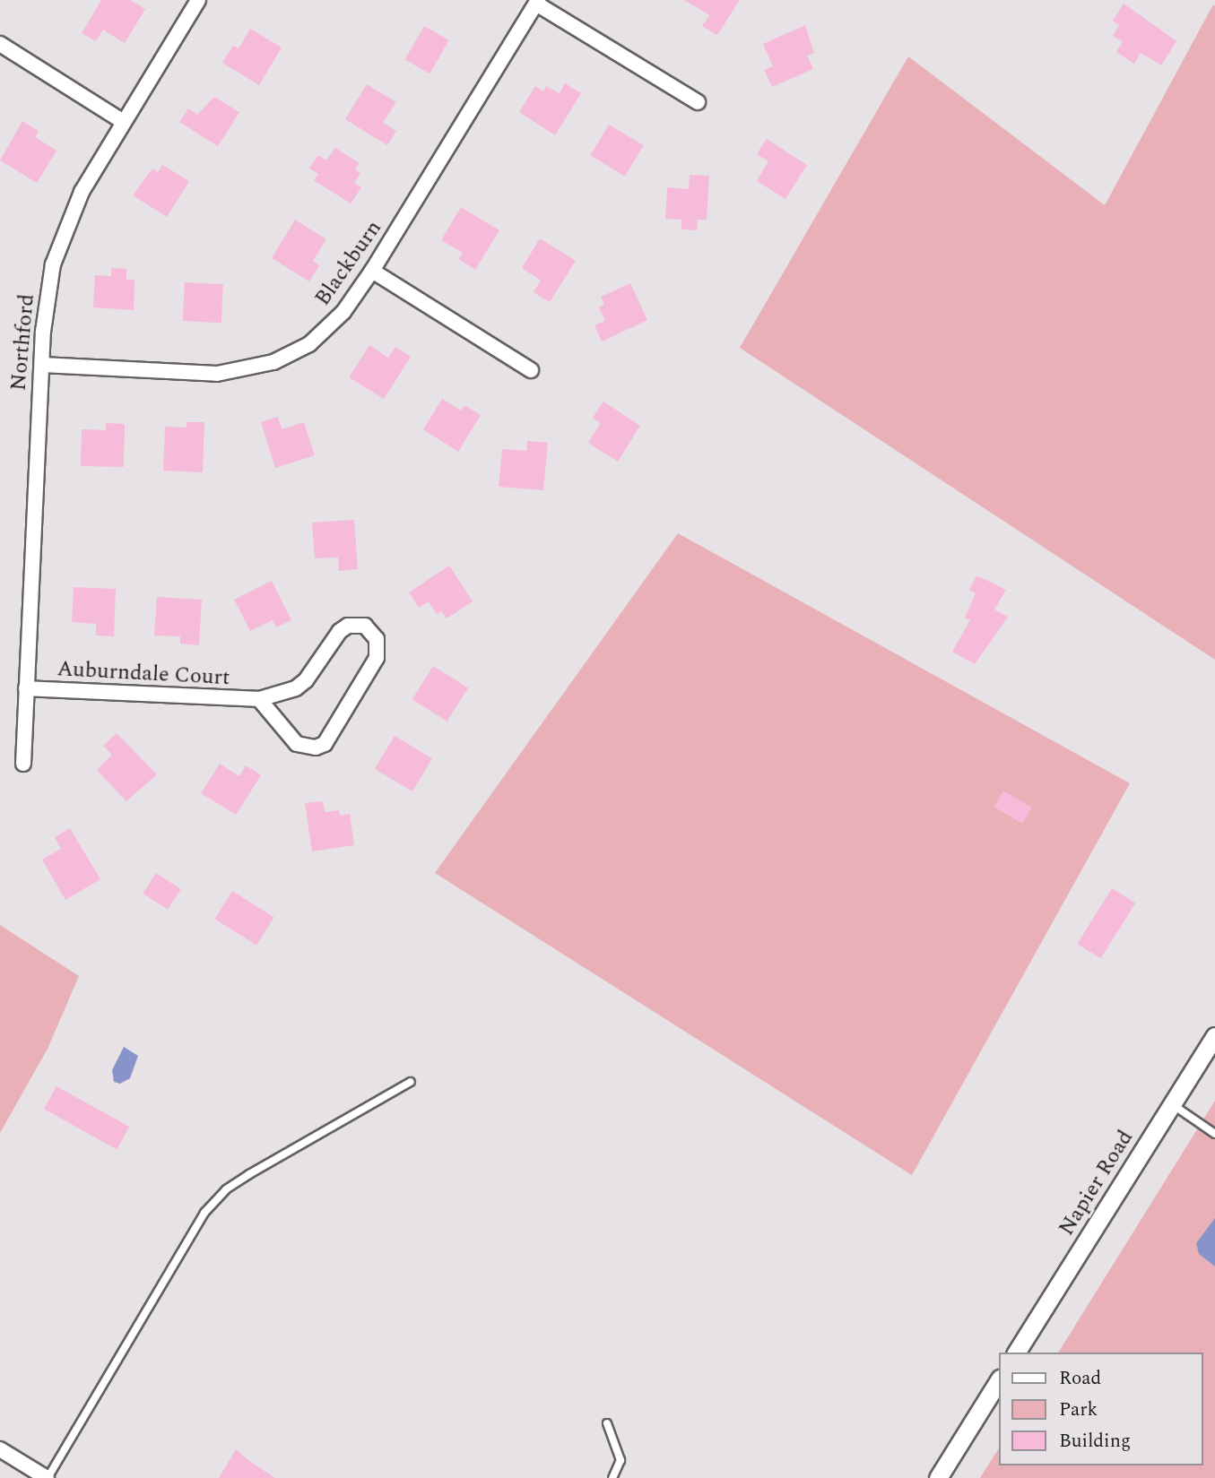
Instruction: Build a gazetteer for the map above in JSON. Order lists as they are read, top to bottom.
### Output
{
  "streets": {
    "street": [
      "Blackburn",
      "Northford",
      "Auburndale Court",
      "Napier Road"
    ]
  },
  "crossings": [
    ["Blackburn", "Northford"],
    ["Northford", "Auburndale Court"]
  ],
  "legend": ["Road", "Park", "Building"]
}
